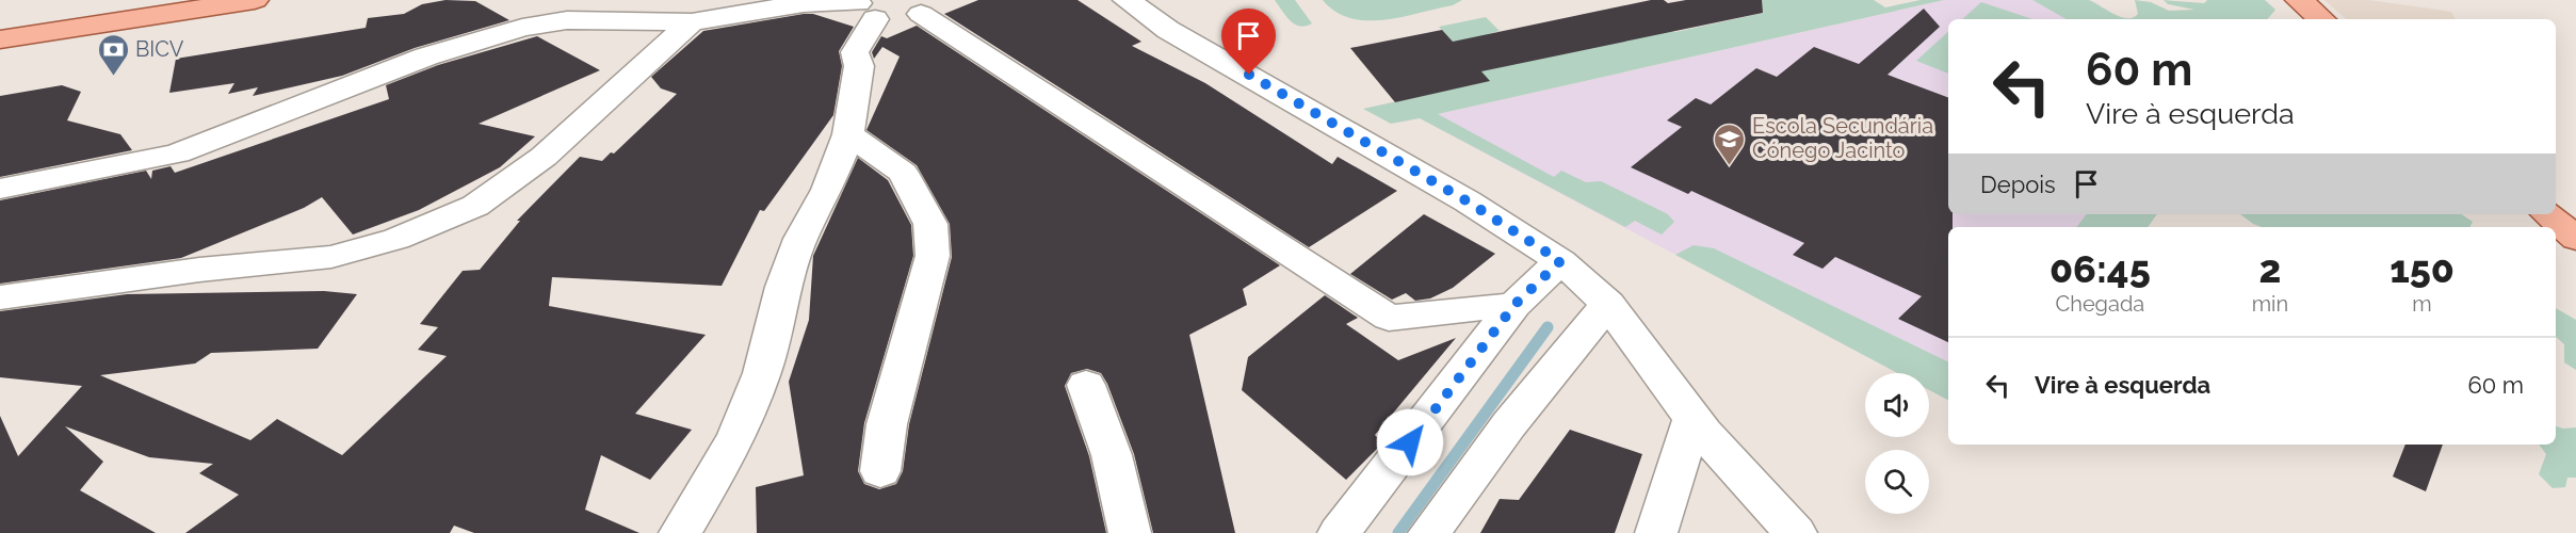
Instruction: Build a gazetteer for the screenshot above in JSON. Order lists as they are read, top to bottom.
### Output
{
  "places": {
    "bank": ["BICV"],
    "school or university": ["Escola Secundária Cónego Jacinto"]
  },
  "page": {
    "turn": ["60 m", "Vire à esquerda"],
    "then": "Depois",
    "eta": [
      "06:45",
      "Chegada",
      "2",
      "min",
      "150",
      "m"
    ],
    "list": [
      {
        "name": "Vire à esquerda",
        "value": "60 m"
      }
    ]
  }
}
